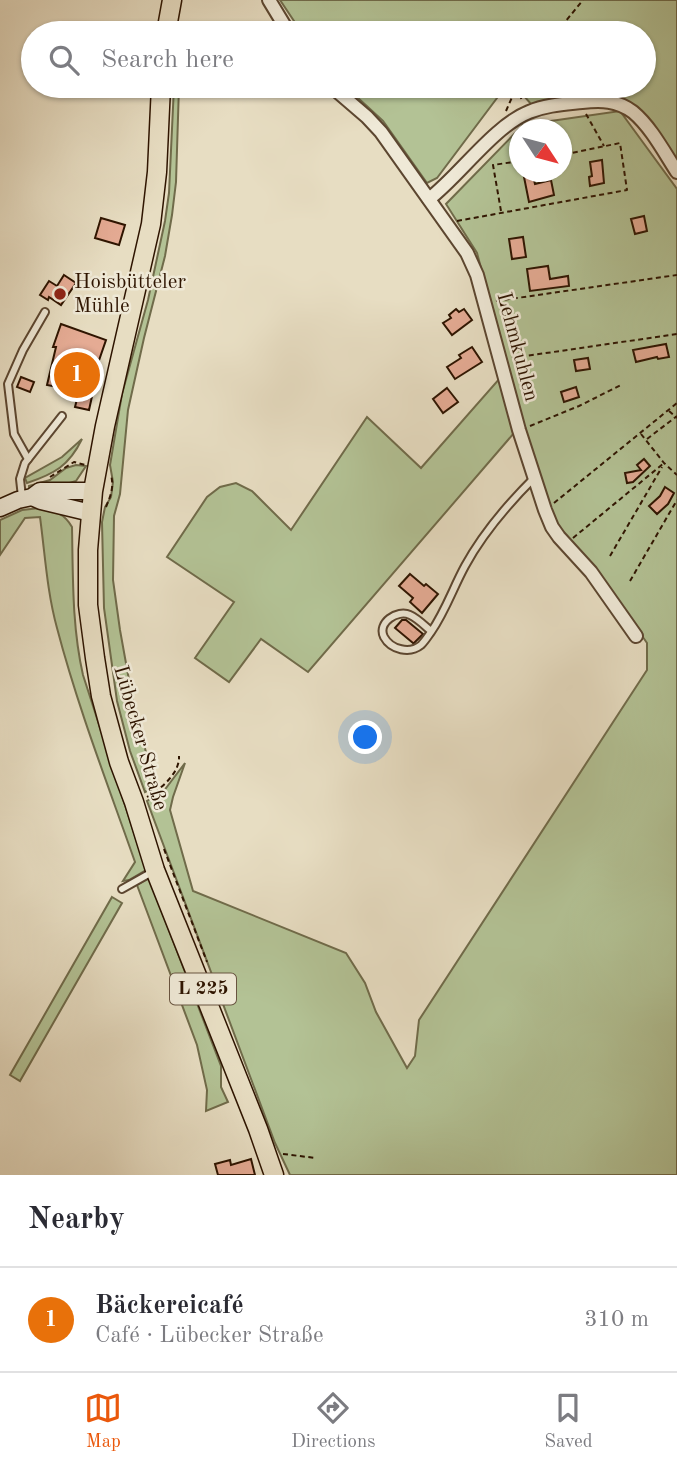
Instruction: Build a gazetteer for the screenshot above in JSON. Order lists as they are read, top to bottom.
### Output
{
  "streets": {
    "main road": ["Lübecker Straße", "L 225"],
    "street": ["Lehmkuhlen"]
  },
  "places": ["Hoisbütteler Mühle"],
  "north": "bottom right",
  "page": {
    "search": "Search here",
    "pins": "1",
    "heading": "Nearby",
    "list": [
      {
        "mark": "1",
        "name": "Bäckereicafé",
        "note": "Café · Lübecker Straße",
        "value": "310 m"
      }
    ],
    "nav": ["Map", "Directions", "Saved"]
  }
}
